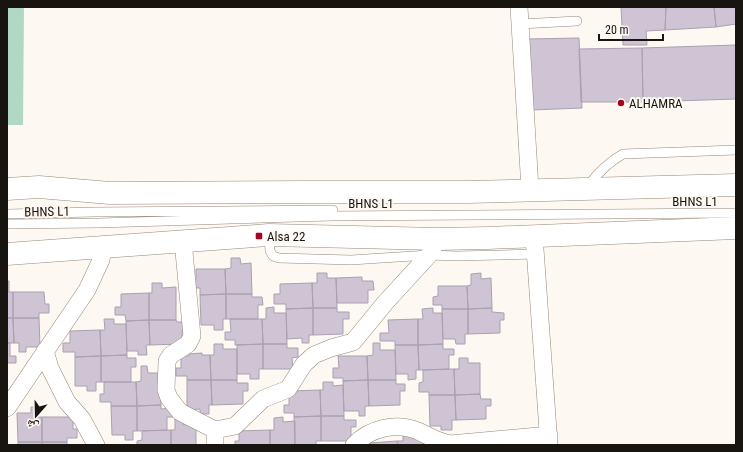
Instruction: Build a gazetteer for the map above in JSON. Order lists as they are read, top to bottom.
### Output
{
  "streets": {
    "lane": ["BHNS L1"]
  },
  "places": {
    "other": ["ALHAMRA"],
    "transit": ["Alsa 22"]
  },
  "scale_bar": "20 m",
  "north": "bottom"
}
